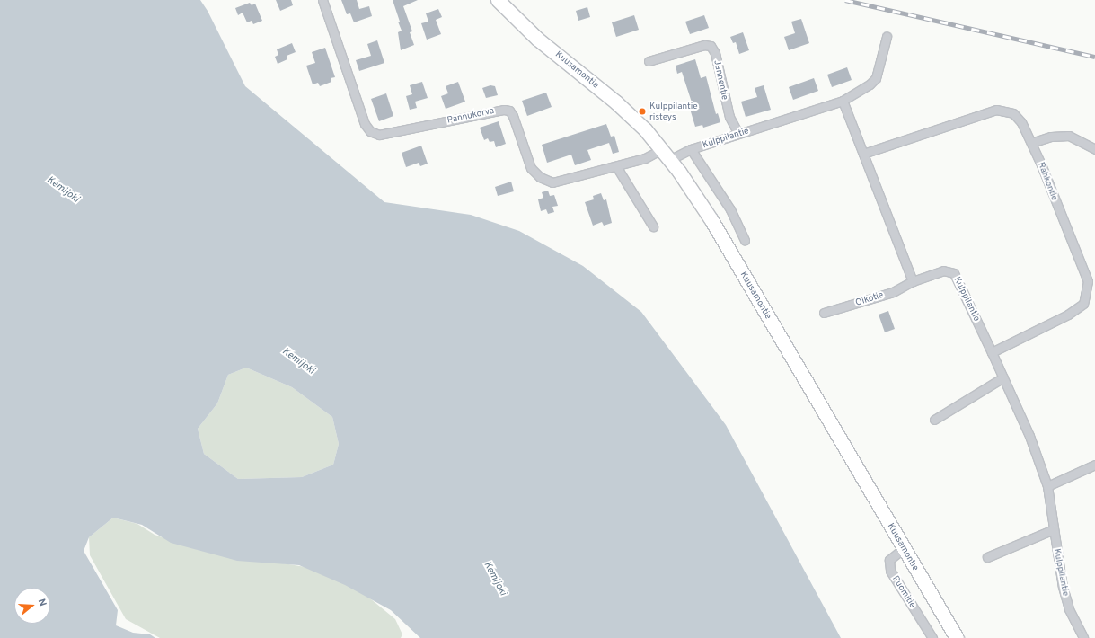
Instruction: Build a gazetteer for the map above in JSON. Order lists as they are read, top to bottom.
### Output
{
  "streets": {
    "main road": ["Kuusamontie"],
    "street": [
      "Jannentie",
      "Pannukorva",
      "Kulppilantie",
      "Rahkontie",
      "Oikotie",
      "Puomitie"
    ]
  },
  "crossings": [
    ["Kuusamontie", "Pannukorva"],
    ["Kuusamontie", "Kulppilantie"],
    ["Kuusamontie", "Puomitie"],
    ["Jannentie", "Kulppilantie"],
    ["Pannukorva", "Kulppilantie"],
    ["Kulppilantie", "Rahkontie"],
    ["Kulppilantie", "Oikotie"]
  ],
  "water": ["Kemijoki"],
  "places": ["Kulppilantie risteys"],
  "north": "right"
}
